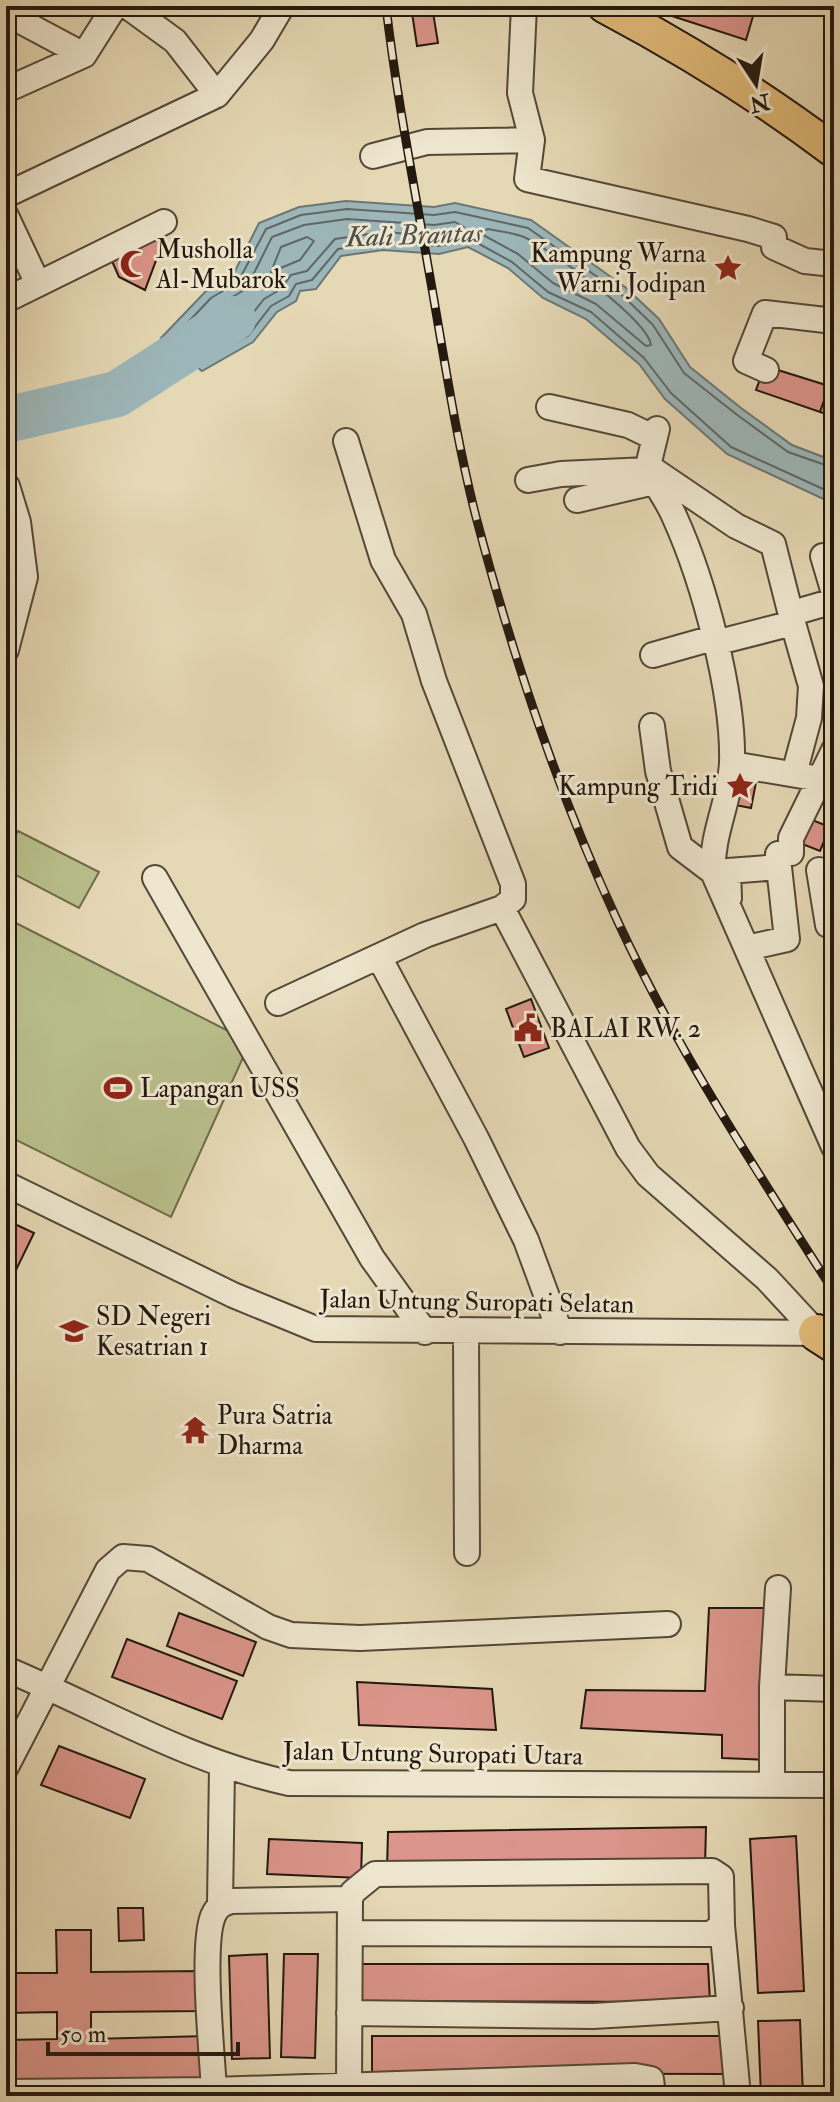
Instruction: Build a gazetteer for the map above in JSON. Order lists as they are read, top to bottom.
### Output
{
  "streets": {
    "street": ["Jalan Untung Suropati Selatan", "Jalan Untung Suropati Utara"]
  },
  "water": ["Kali Brantas"],
  "places": {
    "mosque": ["Musholla Al-Mubarok"],
    "place": ["Kampung Warna Warni Jodipan", "Kampung Tridi"],
    "public building": ["BALAI RW. 2"],
    "sports": ["Lapangan USS"],
    "school or university": ["SD Negeri Kesatrian 1"],
    "temple": ["Pura Satria Dharma"]
  },
  "scale_bar": "50 m",
  "north": "bottom"
}
